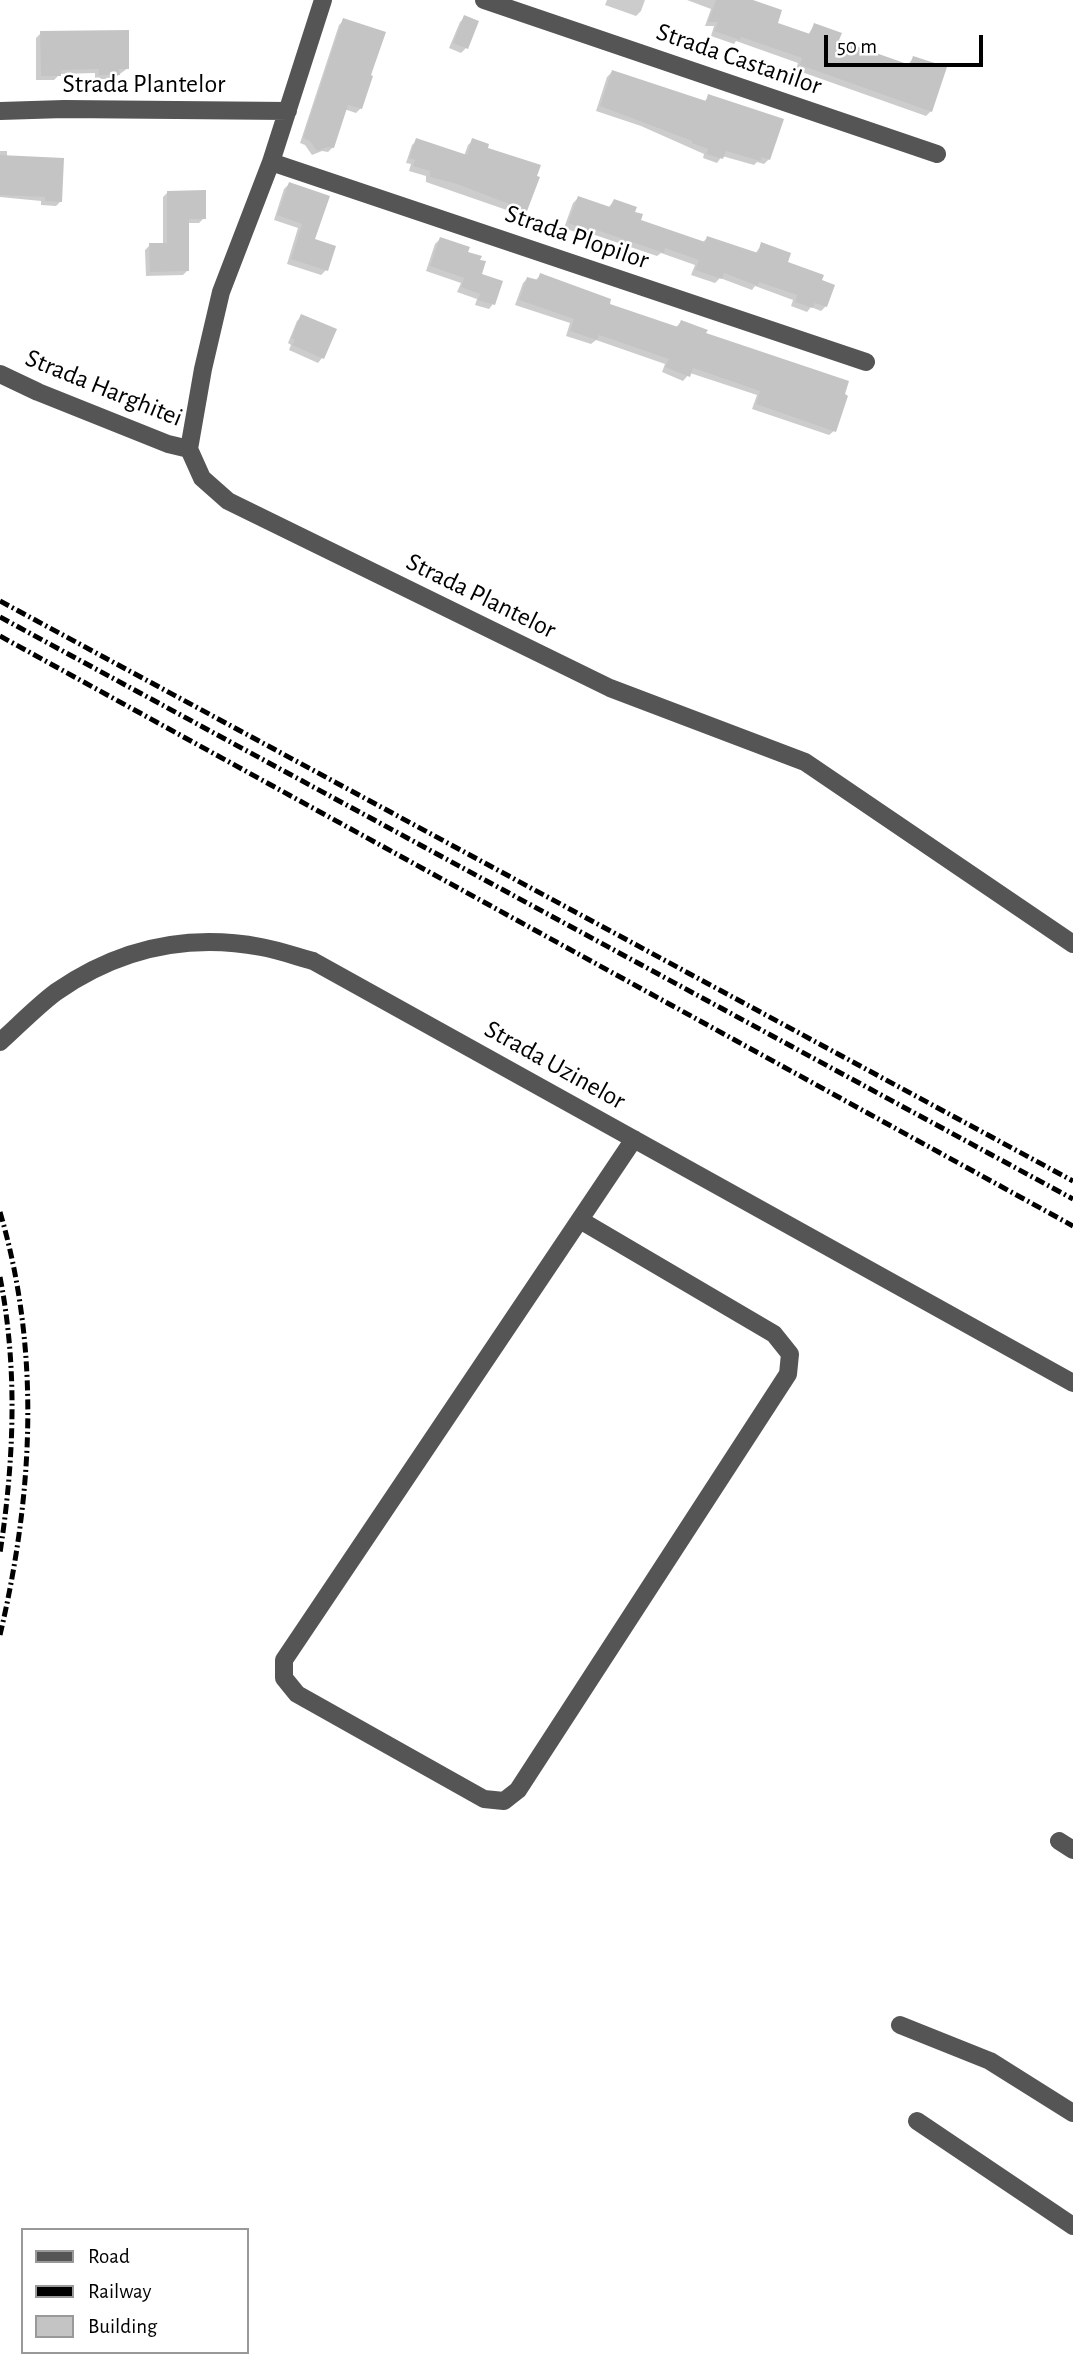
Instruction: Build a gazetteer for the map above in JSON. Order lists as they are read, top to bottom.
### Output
{
  "streets": {
    "street": [
      "Strada Castanilor",
      "Strada Plantelor",
      "Strada Plopilor",
      "Strada Harghitei",
      "Strada Uzinelor"
    ]
  },
  "crossings": [
    ["Strada Plantelor", "Strada Harghitei"]
  ],
  "legend": ["Road", "Railway", "Building"],
  "scale_bar": "50 m"
}
